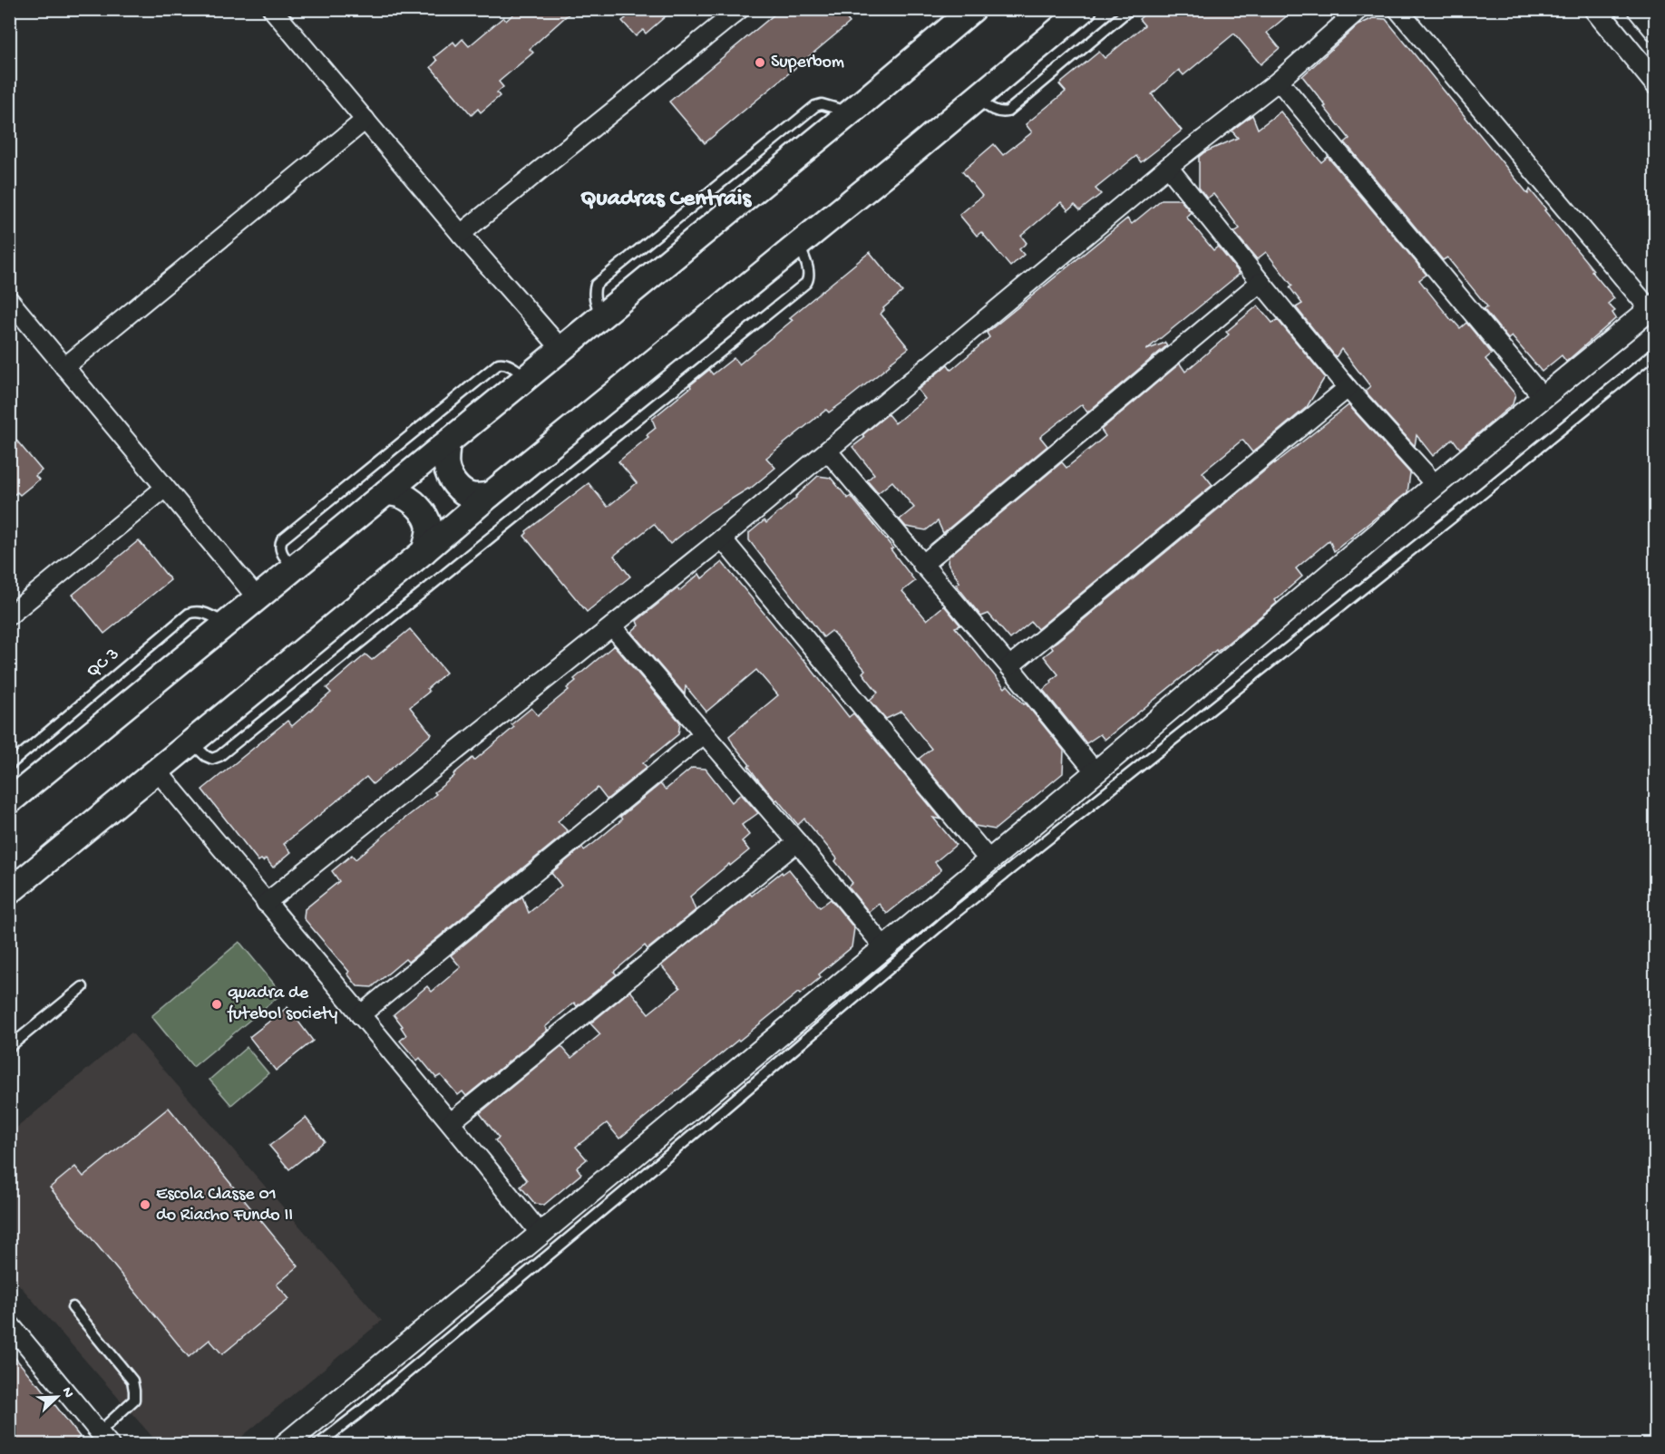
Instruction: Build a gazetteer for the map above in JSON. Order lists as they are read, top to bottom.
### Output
{
  "streets": {
    "lane": ["QC 3"]
  },
  "districts": ["Quadras Centrais"],
  "places": ["Superbom", "quadra de futebol society", "Escola Classe 01 do Riacho Fundo II"],
  "north": "top right"
}
